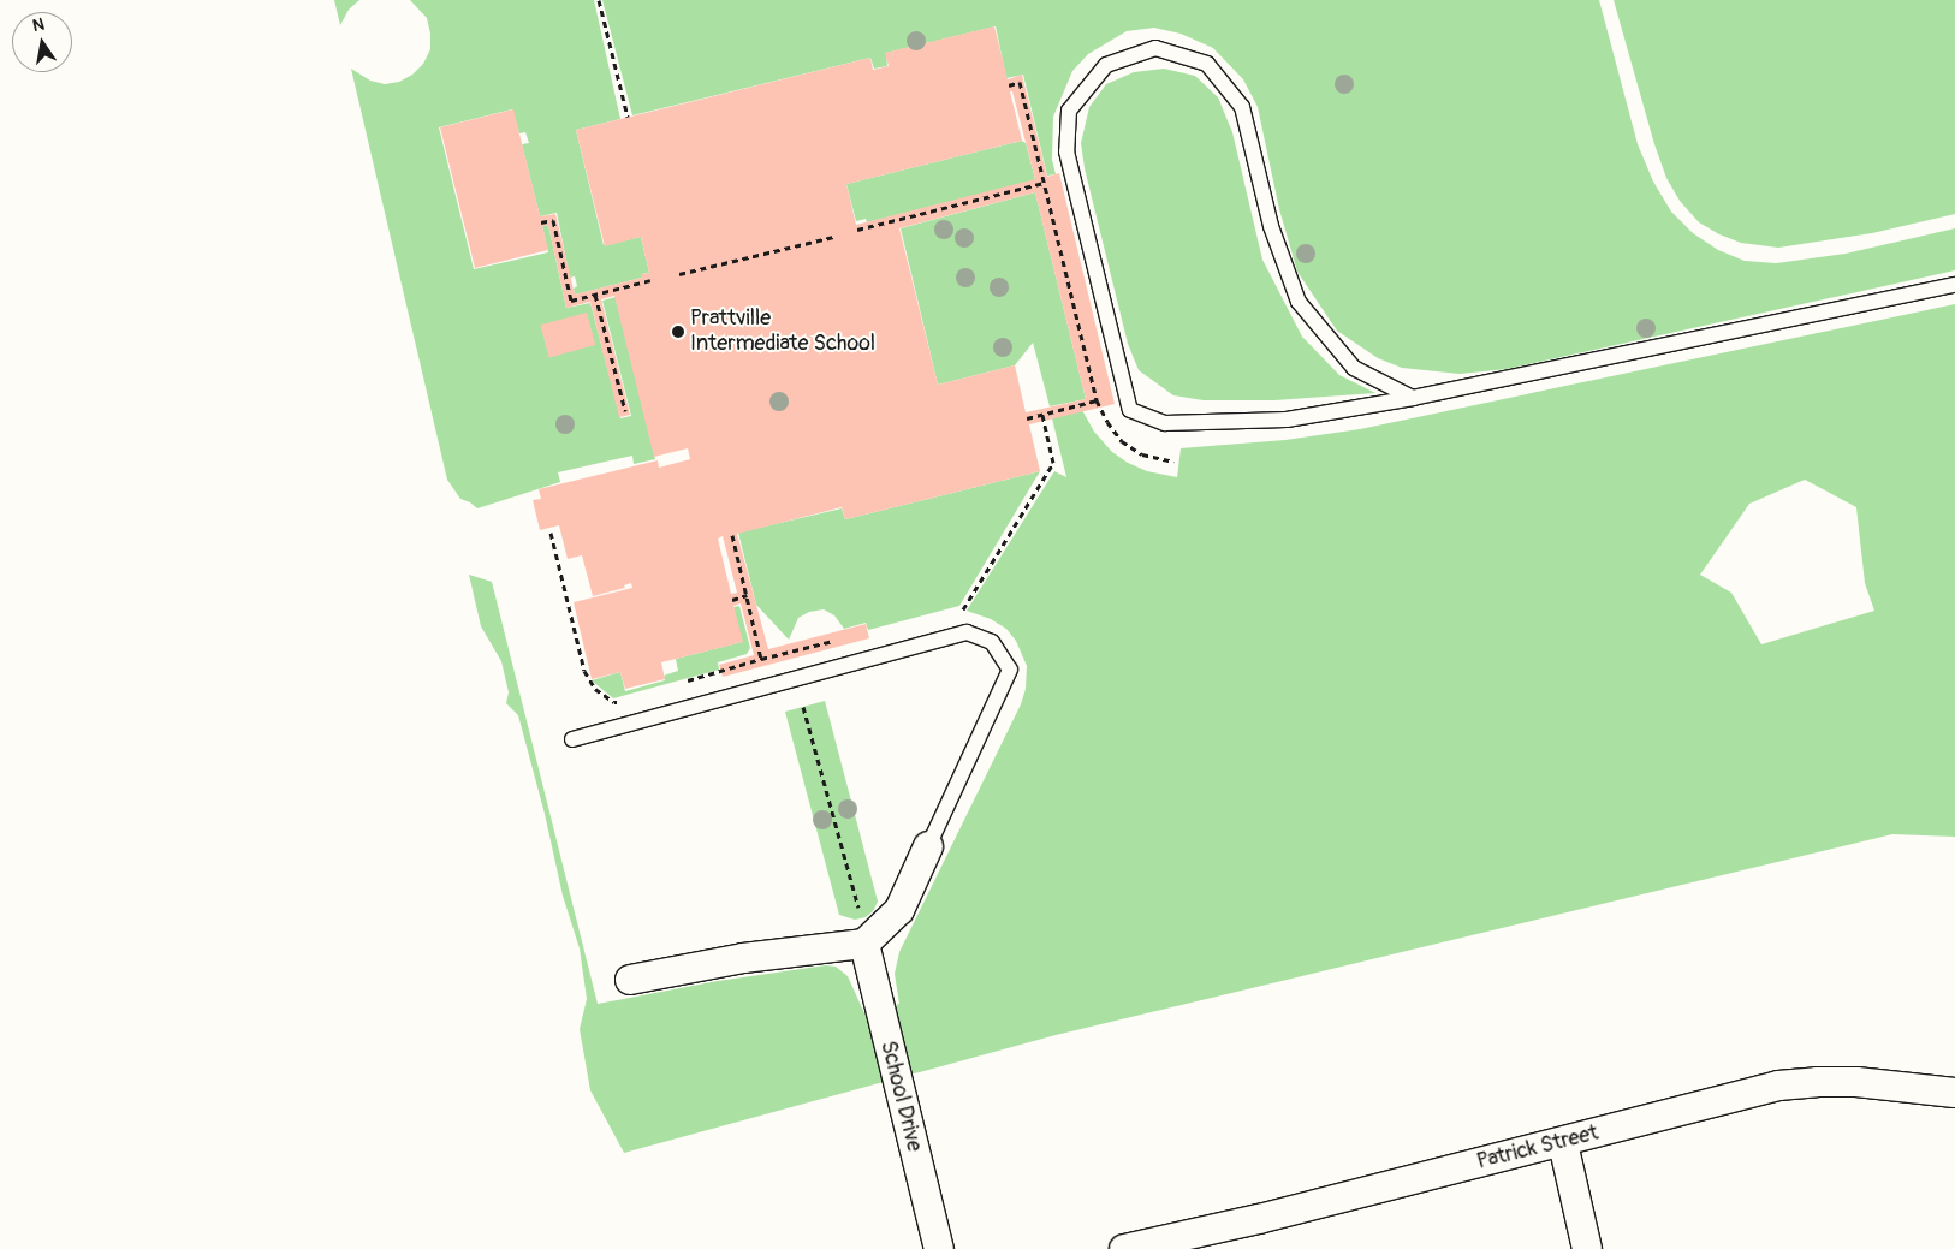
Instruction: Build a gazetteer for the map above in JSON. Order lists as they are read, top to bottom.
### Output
{
  "streets": {
    "street": ["School Drive", "Patrick Street"]
  },
  "places": ["Prattville Intermediate School"],
  "north": "top"
}
